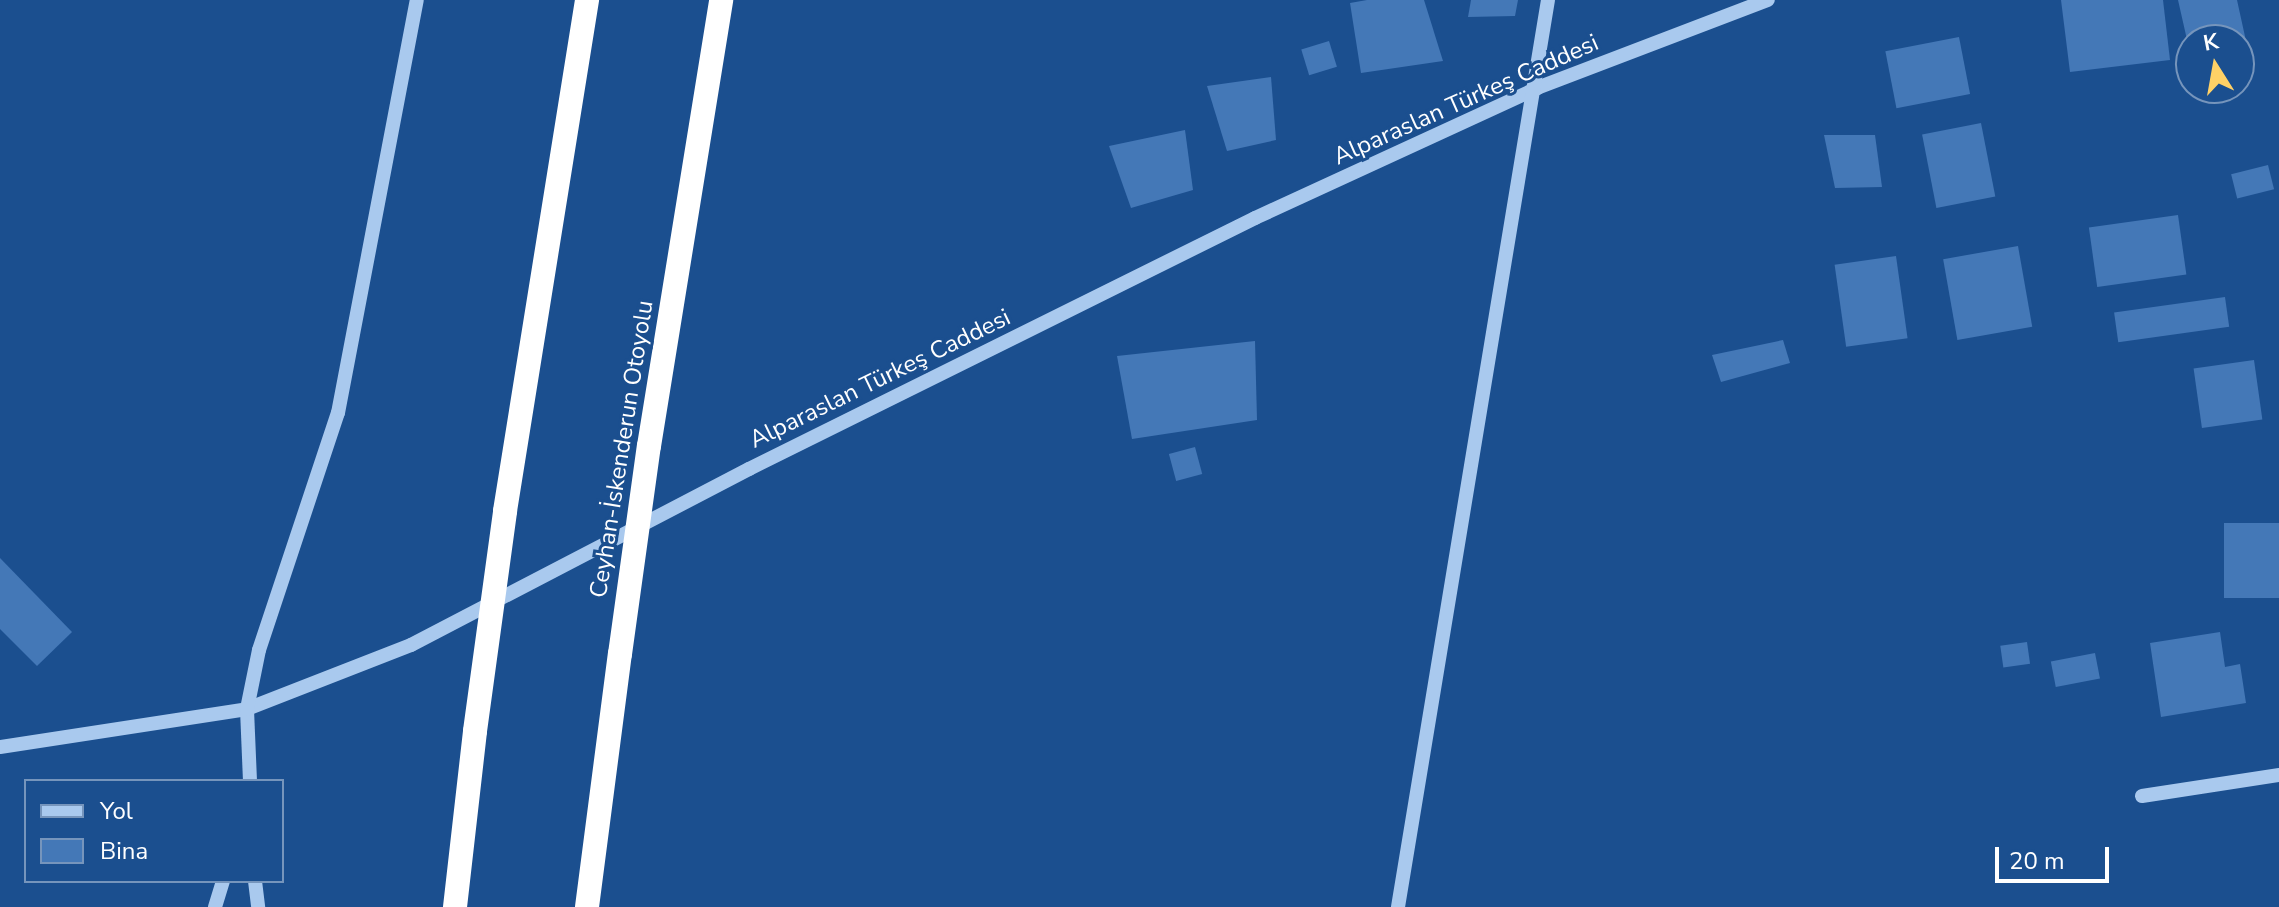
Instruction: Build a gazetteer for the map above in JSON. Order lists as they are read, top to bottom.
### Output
{
  "streets": {
    "highway": ["Ceyhan-İskenderun Otoyolu"],
    "street": ["Alparaslan Türkeş Caddesi"]
  },
  "legend": ["Yol", "Bina"],
  "scale_bar": "20 m",
  "north": "top"
}
